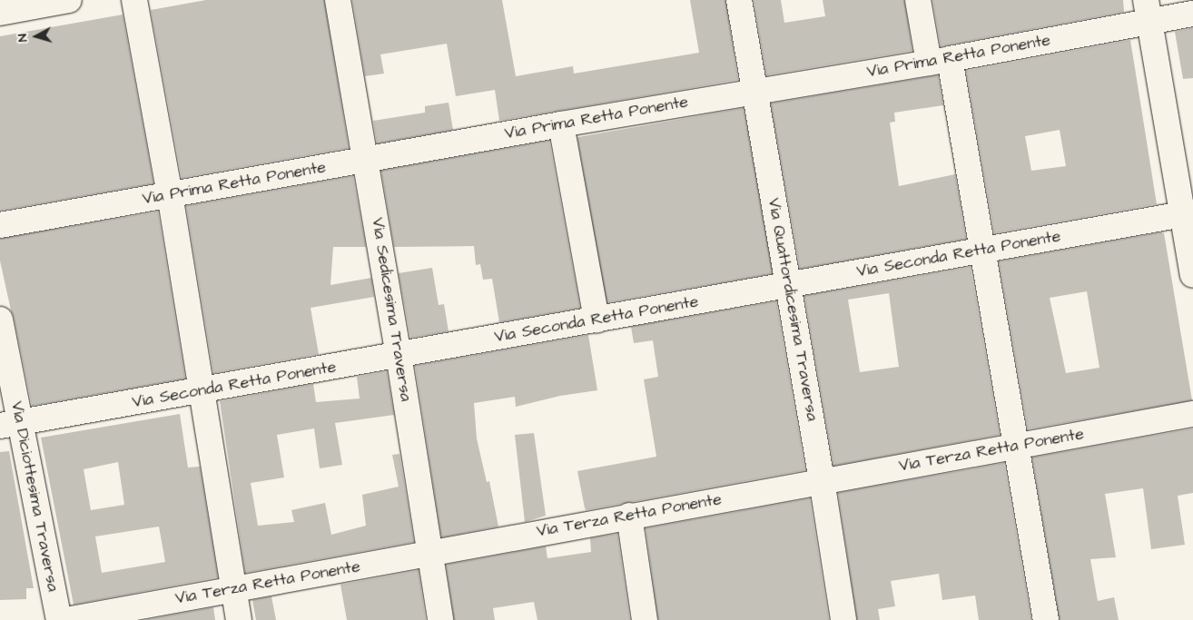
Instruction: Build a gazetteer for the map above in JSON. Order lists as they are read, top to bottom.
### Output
{
  "streets": {
    "street": [
      "Via Prima Retta Ponente",
      "Via Seconda Retta Ponente",
      "Via Sedicesima Traversa",
      "Via Quattordicesima Traversa",
      "Via Terza Retta Ponente",
      "Via Diciottesima Traversa"
    ]
  },
  "crossings": [
    ["Via Prima Retta Ponente", "Via Sedicesima Traversa"],
    ["Via Prima Retta Ponente", "Via Quattordicesima Traversa"],
    ["Via Seconda Retta Ponente", "Via Sedicesima Traversa"],
    ["Via Seconda Retta Ponente", "Via Quattordicesima Traversa"],
    ["Via Seconda Retta Ponente", "Via Diciottesima Traversa"],
    ["Via Sedicesima Traversa", "Via Terza Retta Ponente"],
    ["Via Quattordicesima Traversa", "Via Terza Retta Ponente"]
  ],
  "north": "left"
}
